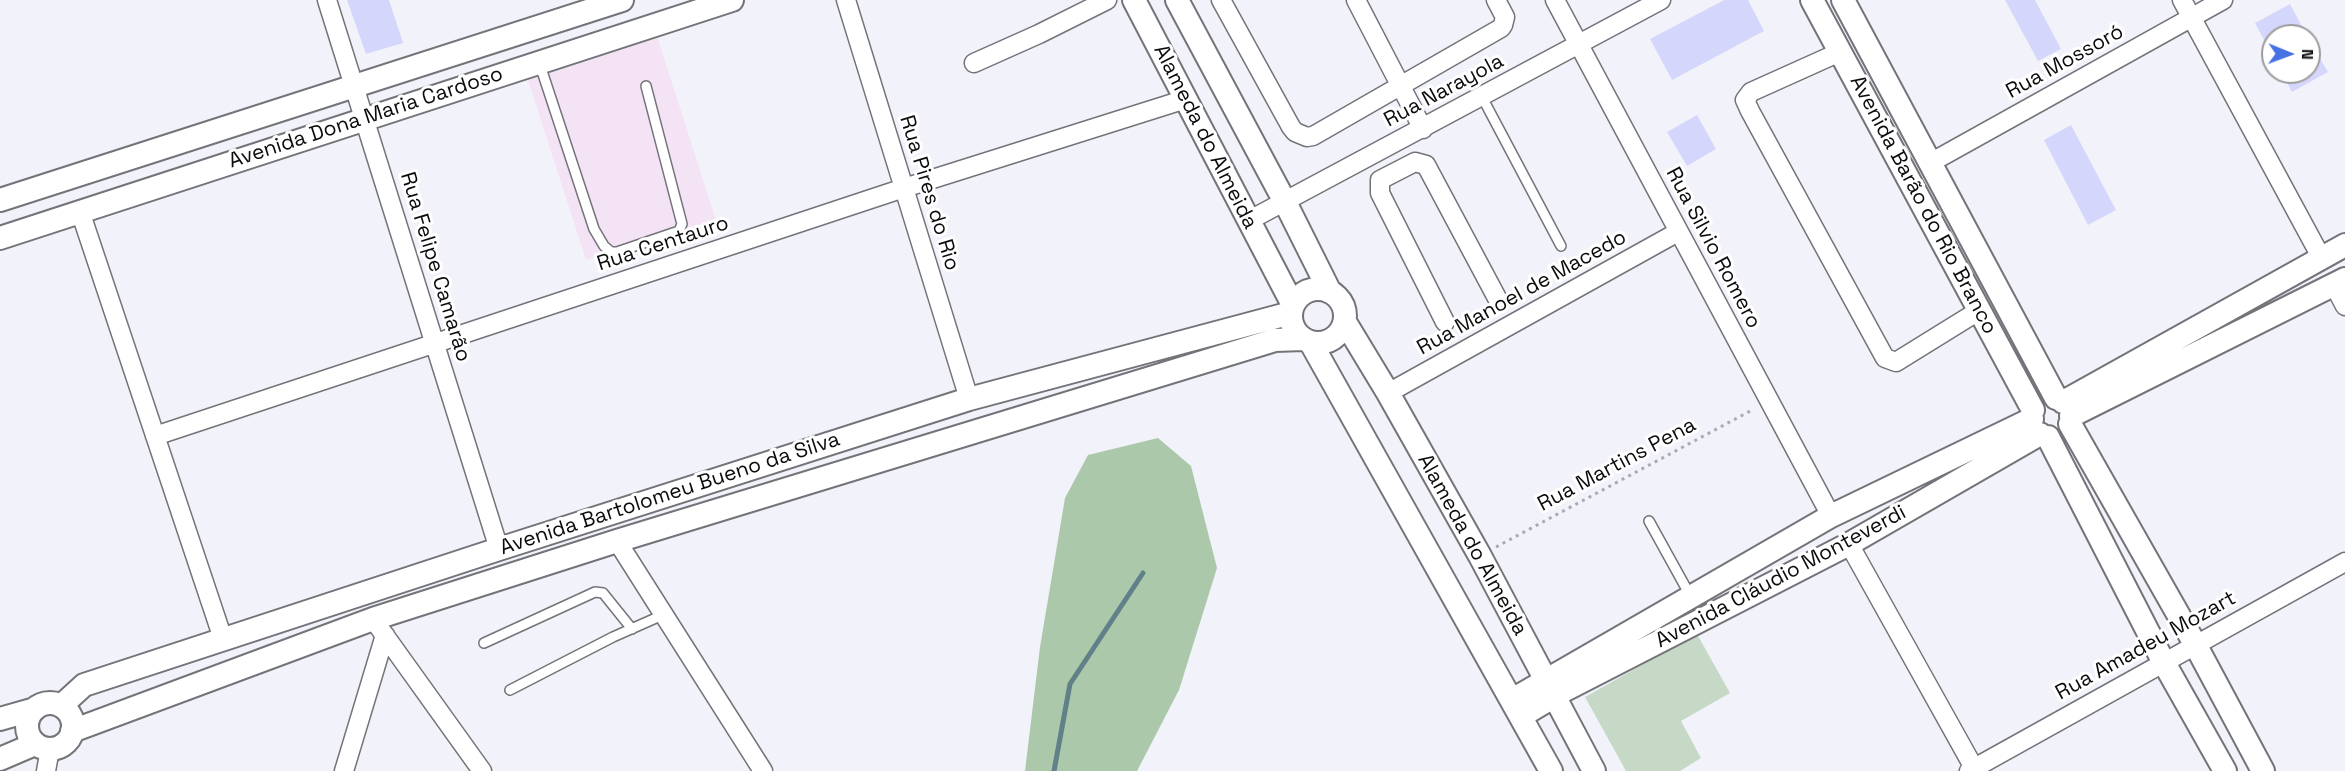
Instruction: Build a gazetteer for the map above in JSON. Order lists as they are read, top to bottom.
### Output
{
  "streets": {
    "street": [
      "Rua Mossoró",
      "Rua Narayola",
      "Avenida Dona Maria Cardoso",
      "Alameda do Almeida",
      "Rua Pires do Rio",
      "Avenida Barão do Rio Branco",
      "Rua Centauro",
      "Rua Silvio Romero",
      "Rua Felipe Camarão",
      "Rua Manoel de Macedo",
      "Avenida Bartolomeu Bueno da Silva",
      "Avenida Cláudio Monteverdi",
      "Rua Amadeu Mozart"
    ],
    "path": ["Rua Martins Pena"]
  },
  "crossings": [
    ["Rua Mossoró", "Avenida Barão do Rio Branco"],
    ["Rua Narayola", "Alameda do Almeida"],
    ["Rua Narayola", "Rua Silvio Romero"],
    ["Avenida Dona Maria Cardoso", "Rua Felipe Camarão"],
    ["Alameda do Almeida", "Rua Centauro"],
    ["Alameda do Almeida", "Rua Manoel de Macedo"],
    ["Alameda do Almeida", "Rua Martins Pena"],
    ["Alameda do Almeida", "Avenida Bartolomeu Bueno da Silva"],
    ["Alameda do Almeida", "Avenida Cláudio Monteverdi"],
    ["Rua Pires do Rio", "Rua Centauro"],
    ["Rua Pires do Rio", "Avenida Bartolomeu Bueno da Silva"],
    ["Avenida Barão do Rio Branco", "Avenida Cláudio Monteverdi"],
    ["Avenida Barão do Rio Branco", "Rua Amadeu Mozart"],
    ["Rua Centauro", "Rua Felipe Camarão"],
    ["Rua Silvio Romero", "Rua Manoel de Macedo"],
    ["Rua Silvio Romero", "Rua Martins Pena"],
    ["Rua Silvio Romero", "Avenida Cláudio Monteverdi"],
    ["Rua Felipe Camarão", "Avenida Bartolomeu Bueno da Silva"]
  ],
  "north": "right"
}
